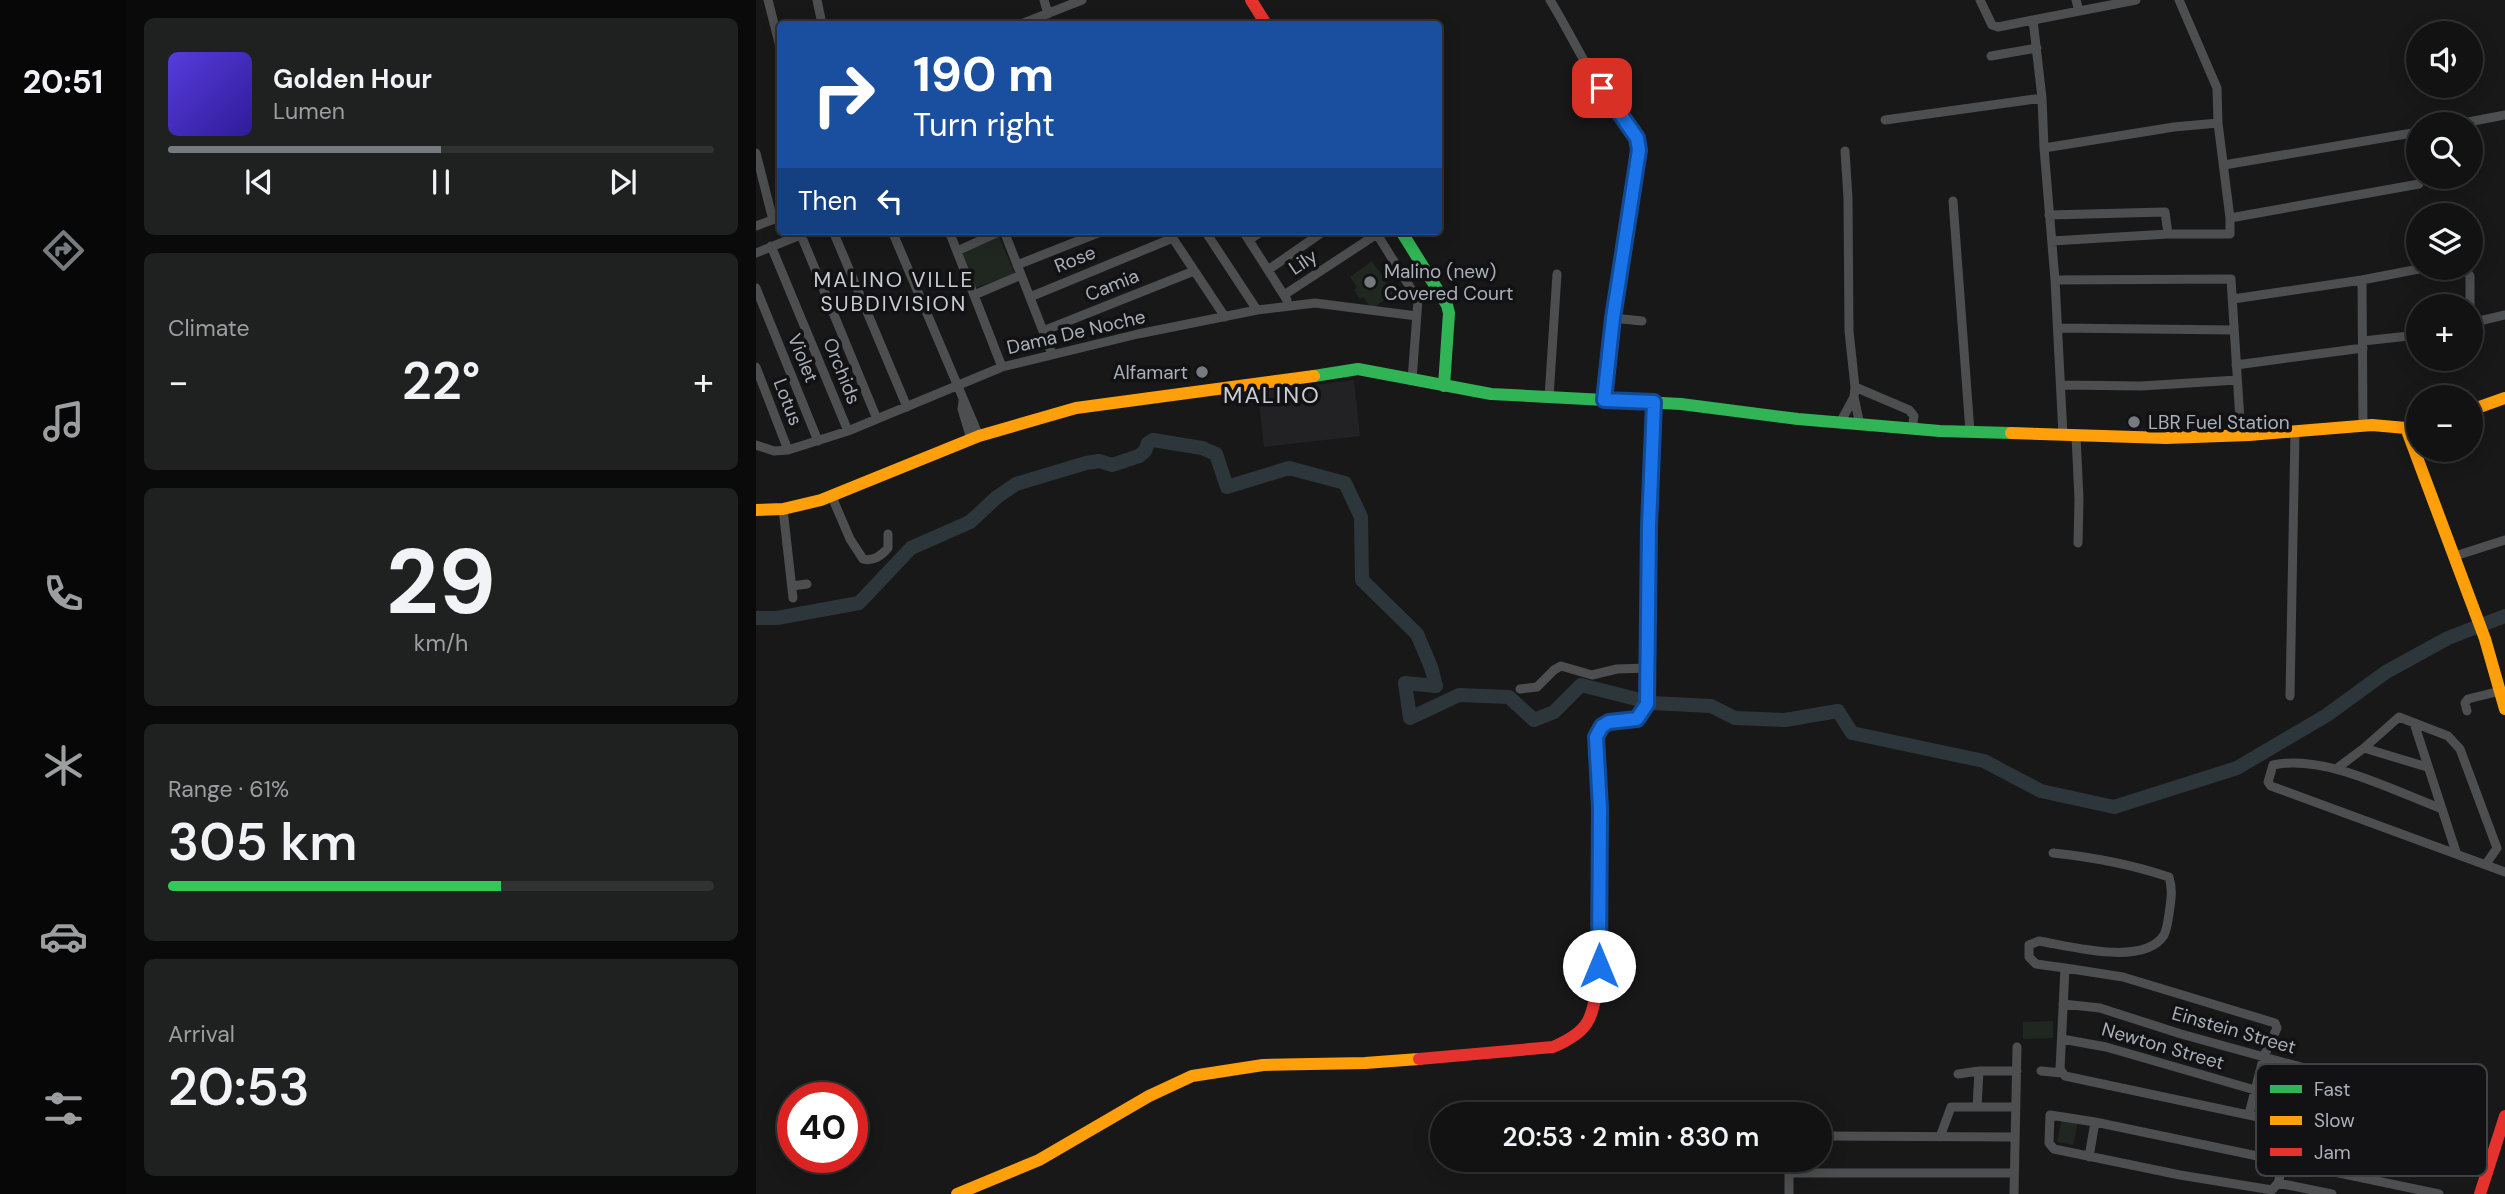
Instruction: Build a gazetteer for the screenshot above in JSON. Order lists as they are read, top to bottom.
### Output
{
  "streets": {
    "street": [
      "Rose",
      "Lily",
      "Camia",
      "Dama De Noche",
      "Violet",
      "Orchids",
      "Lotus",
      "Einstein Street",
      "Newton Street"
    ]
  },
  "crossings": [
    ["Lily", "Dama De Noche"],
    ["Dama De Noche", "Violet"],
    ["Dama De Noche", "Orchids"],
    ["Dama De Noche", "Lotus"]
  ],
  "districts": ["MALINO VILLE SUBDIVISION", "MALINO"],
  "places": ["Malino (new) Covered Court", "Alfamart", "LBR Fuel Station"],
  "legend": ["Fast", "Slow", "Jam"],
  "page": {
    "tabs": "20:51",
    "map_buttons": ["+", "−"],
    "turn": ["190 m", "Turn right"],
    "song": ["Golden Hour", "Lumen"],
    "then": "Then",
    "tile": [
      "Climate",
      ["29", "km/h"],
      ["Range · 61%", "305 km"],
      ["Arrival", "20:53"]
    ],
    "heat": ["−", "22°", "+"],
    "limit": "40",
    "trip": "20:53 · 2 min · 830 m"
  }
}
